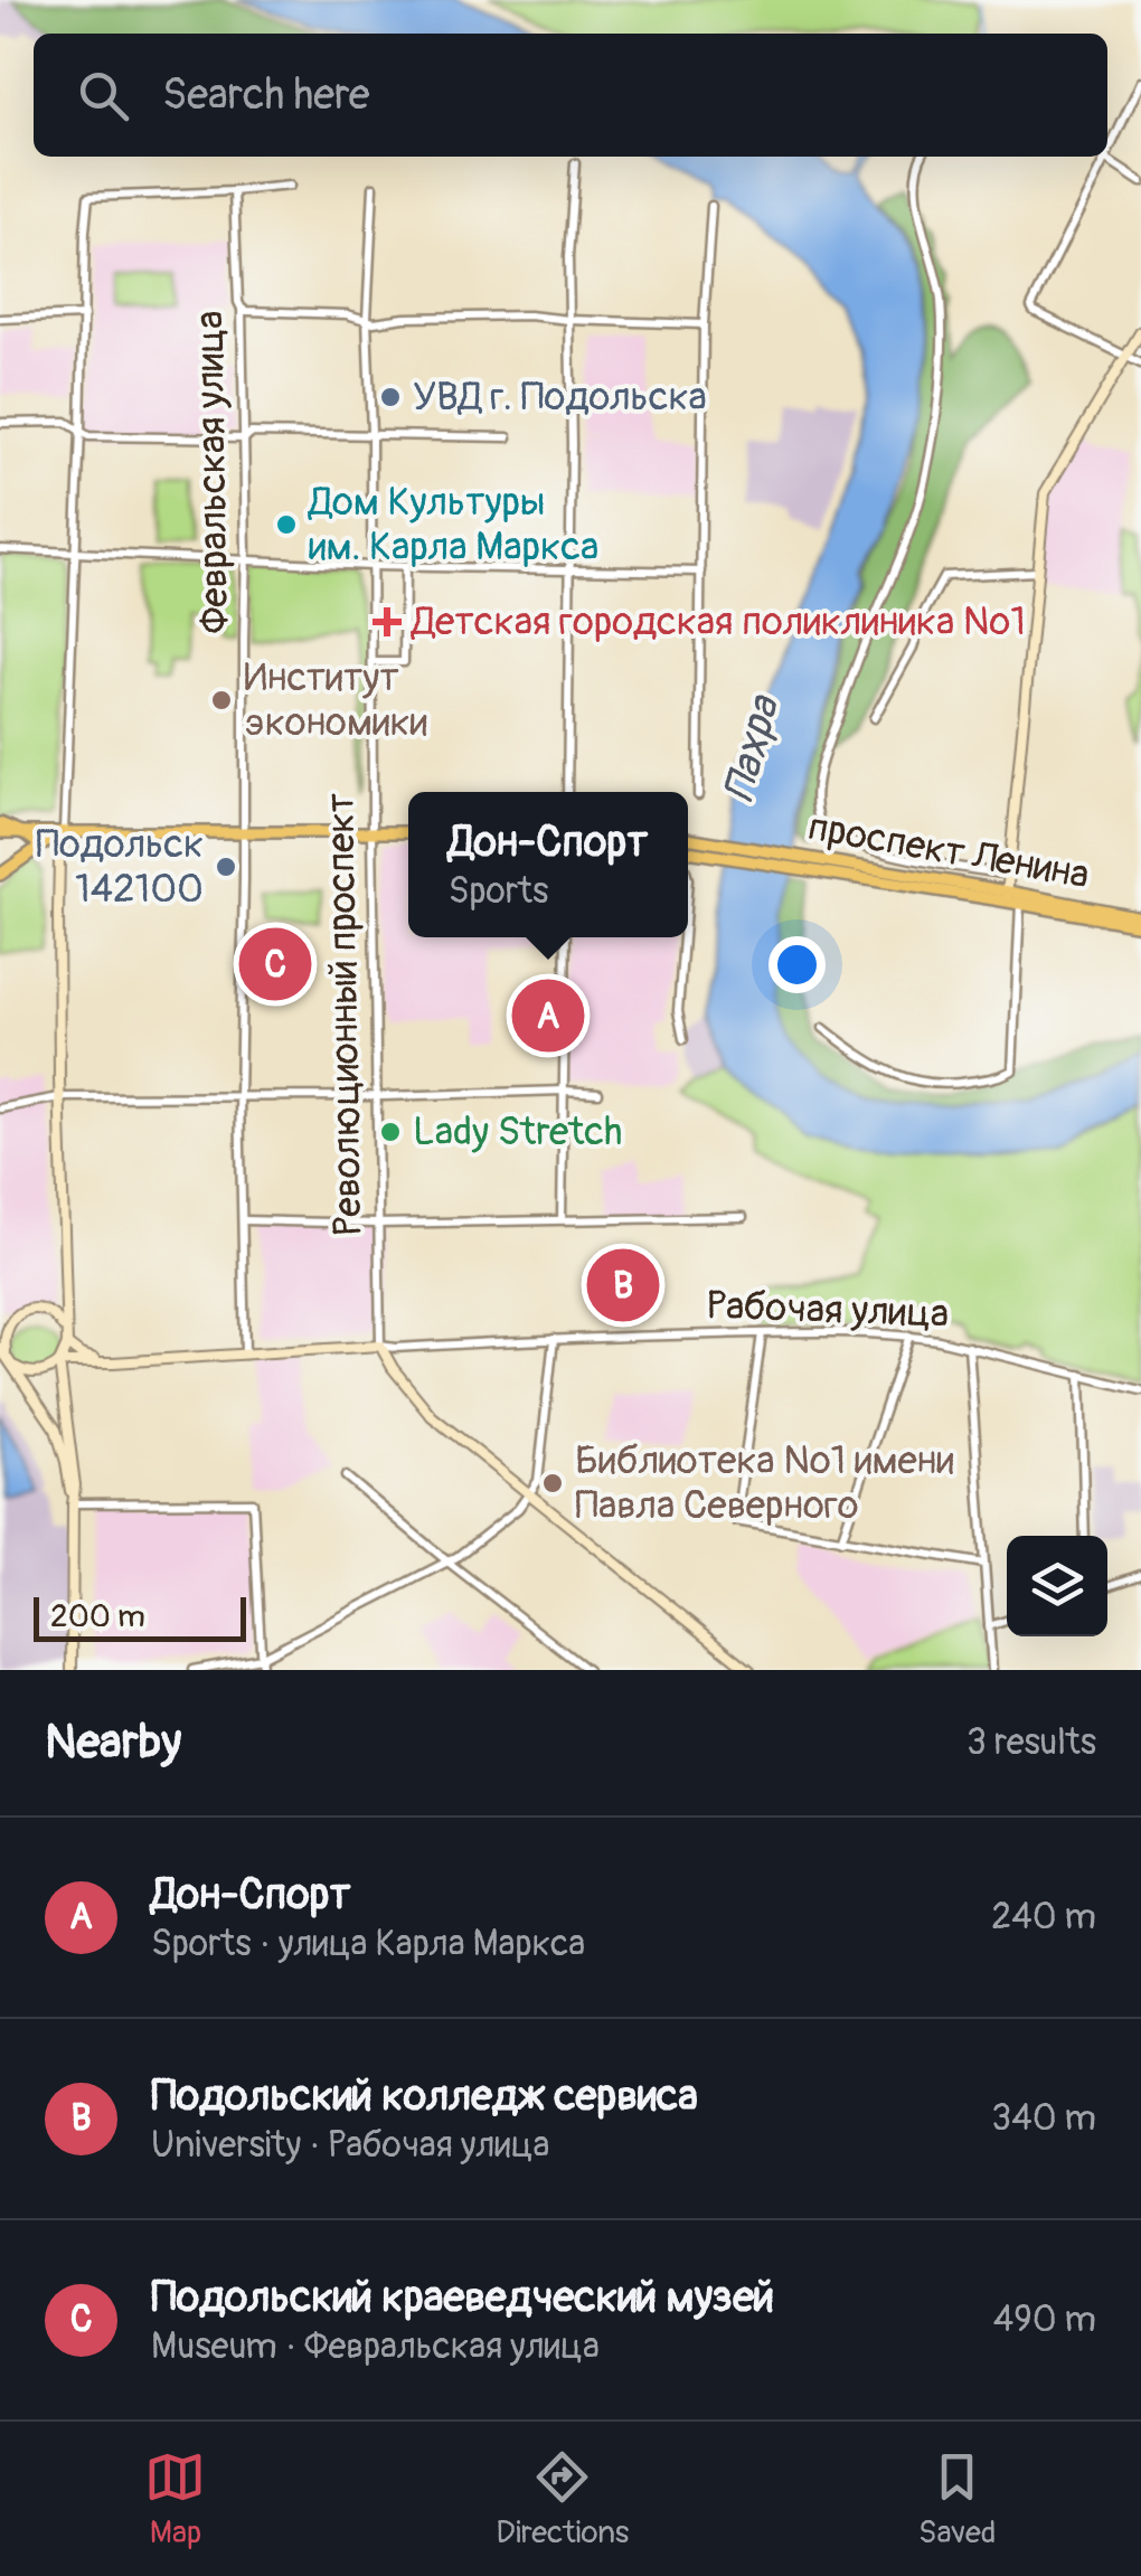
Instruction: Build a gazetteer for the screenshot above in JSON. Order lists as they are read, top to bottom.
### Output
{
  "streets": {
    "main road": ["проспект Ленина"],
    "street": ["Февральская улица", "Революционный проспект", "Рабочая улица"]
  },
  "crossings": [
    ["Февральская улица", "Рабочая улица"],
    ["Революционный проспект", "Рабочая улица"]
  ],
  "water": ["Пахра"],
  "places": {
    "other": [
      "УВД г. Подольска",
      "Дом Культуры им. Карла Маркса",
      "Институт экономики",
      "Подольск 142100",
      "Lady Stretch",
      "Библиотека №1 имени Павла Северного"
    ],
    "health": ["Детская городская поликлиника №1"]
  },
  "scale_bar": "200 m",
  "page": {
    "search": "Search here",
    "popup": ["Дон-Спорт", "Sports"],
    "pins": ["C", "A", "B"],
    "scale": "200 m",
    "heading": ["Nearby", "3 results"],
    "list": [
      {
        "mark": "A",
        "name": "Дон-Спорт",
        "note": "Sports · улица Карла Маркса",
        "value": "240 m"
      },
      {
        "mark": "B",
        "name": "Подольский колледж сервиса",
        "note": "University · Рабочая улица",
        "value": "340 m"
      },
      {
        "mark": "C",
        "name": "Подольский краеведческий музей",
        "note": "Museum · Февральская улица",
        "value": "490 m"
      }
    ],
    "nav": ["Map", "Directions", "Saved"]
  }
}
